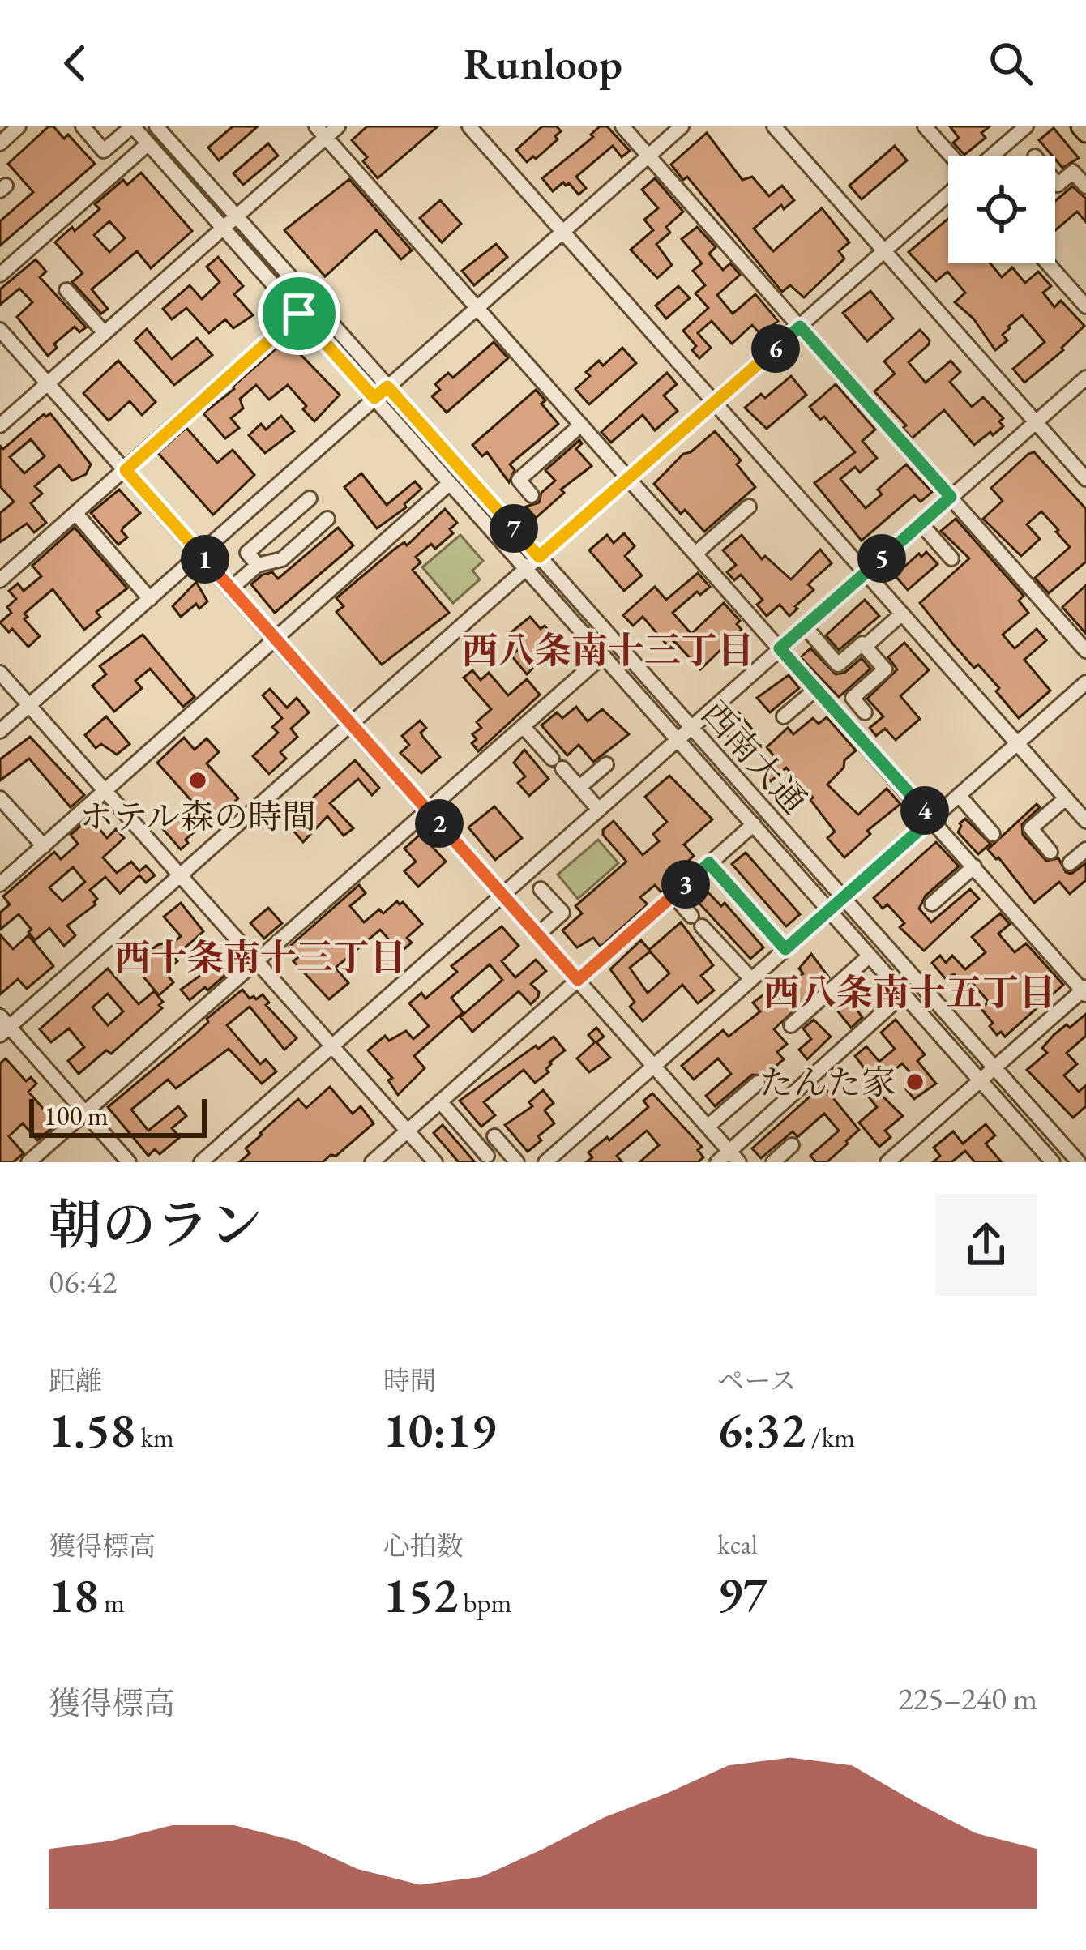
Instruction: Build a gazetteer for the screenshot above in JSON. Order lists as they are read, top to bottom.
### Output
{
  "streets": {
    "street": ["西南大通"]
  },
  "districts": ["西八条南十三丁目", "西十条南十三丁目", "西八条南十五丁目"],
  "places": ["ホテル森の時間", "たんた家"],
  "scale_bar": "100 m",
  "page": {
    "header": "Runloop",
    "pins": [
      "6",
      "7",
      "5",
      "1",
      "4",
      "2",
      "3"
    ],
    "scale": "100 m",
    "heading": ["朝のラン", "06:42"],
    "stats": [
      ["距離", "1.58 km"],
      ["時間", "10:19"],
      ["ペース", "6:32 /km"],
      ["獲得標高", "18 m"],
      ["心拍数", "152 bpm"],
      ["kcal", "97"]
    ],
    "chart": ["獲得標高", "225–240 m"]
  }
}
